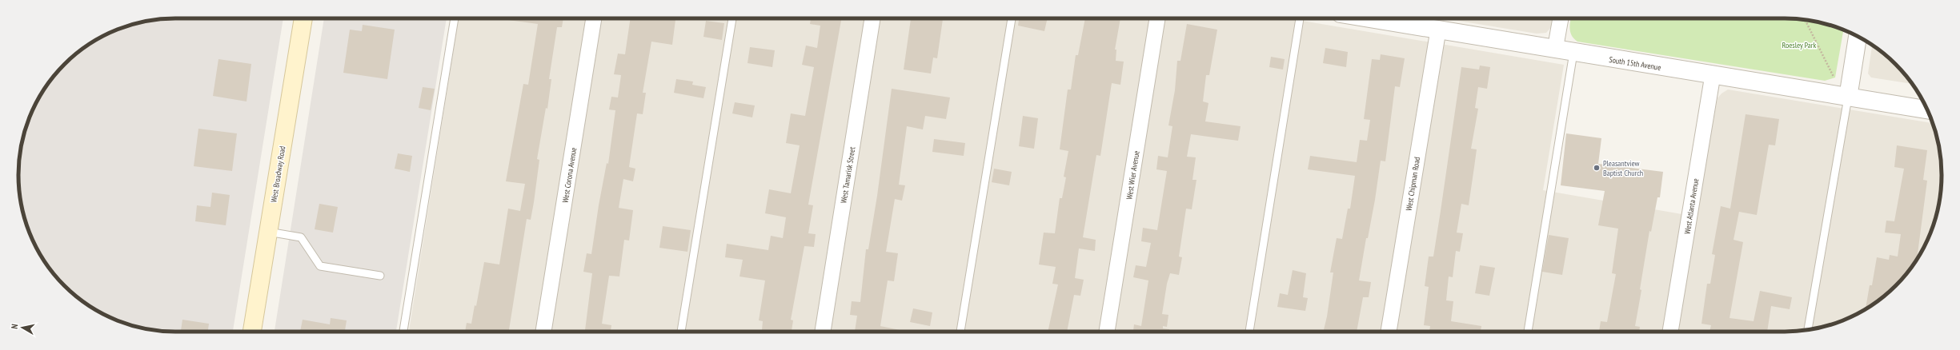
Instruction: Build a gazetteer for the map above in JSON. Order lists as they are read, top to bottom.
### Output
{
  "streets": {
    "main road": ["West Broadway Road"],
    "street": [
      "South 15th Avenue",
      "West Corona Avenue",
      "West Tamarisk Street",
      "West Wier Avenue",
      "West Chipman Road",
      "West Atlanta Avenue"
    ]
  },
  "crossings": [
    ["South 15th Avenue", "West Chipman Road"],
    ["South 15th Avenue", "West Atlanta Avenue"]
  ],
  "parks": ["Roesley Park"],
  "places": ["Pleasantview Baptist Church"],
  "north": "left"
}
